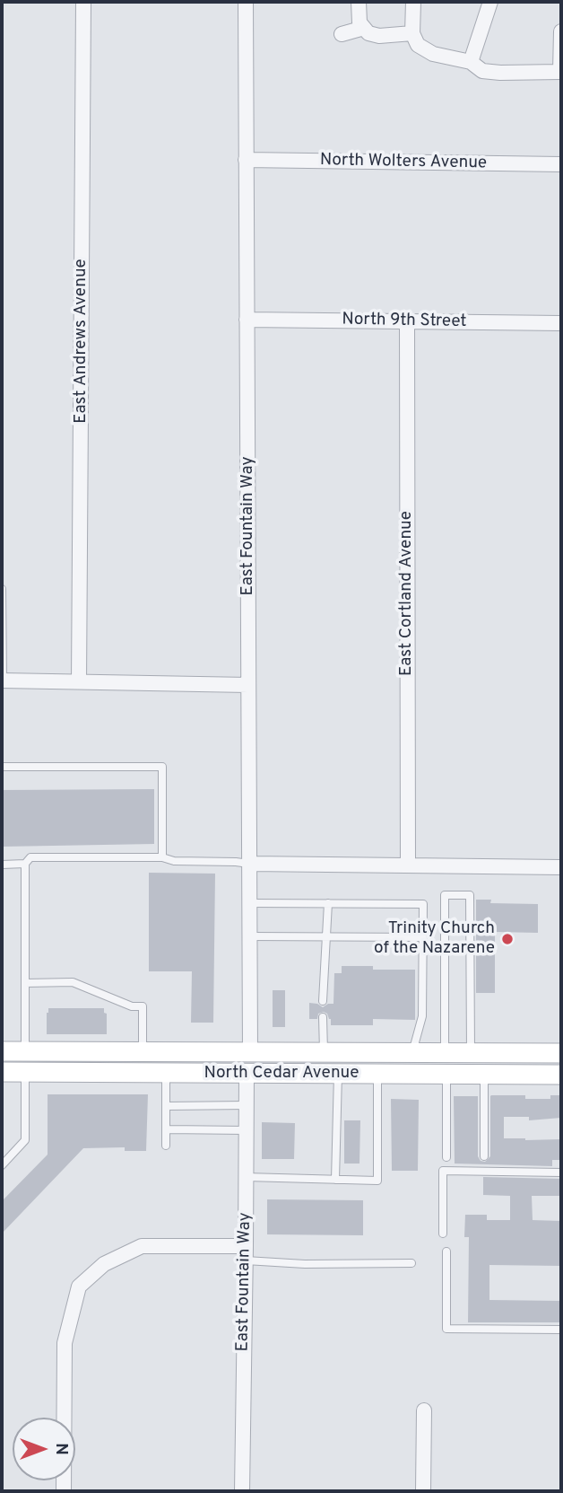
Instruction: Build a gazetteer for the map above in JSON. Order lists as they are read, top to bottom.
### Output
{
  "streets": {
    "main road": ["North Cedar Avenue"],
    "street": [
      "North Wolters Avenue",
      "North 9th Street",
      "East Andrews Avenue",
      "East Fountain Way",
      "East Cortland Avenue"
    ]
  },
  "crossings": [
    ["North Wolters Avenue", "East Fountain Way"],
    ["North 9th Street", "East Fountain Way"],
    ["North 9th Street", "East Cortland Avenue"],
    ["East Fountain Way", "North Cedar Avenue"]
  ],
  "places": ["Trinity Church of the Nazarene"],
  "north": "right"
}
